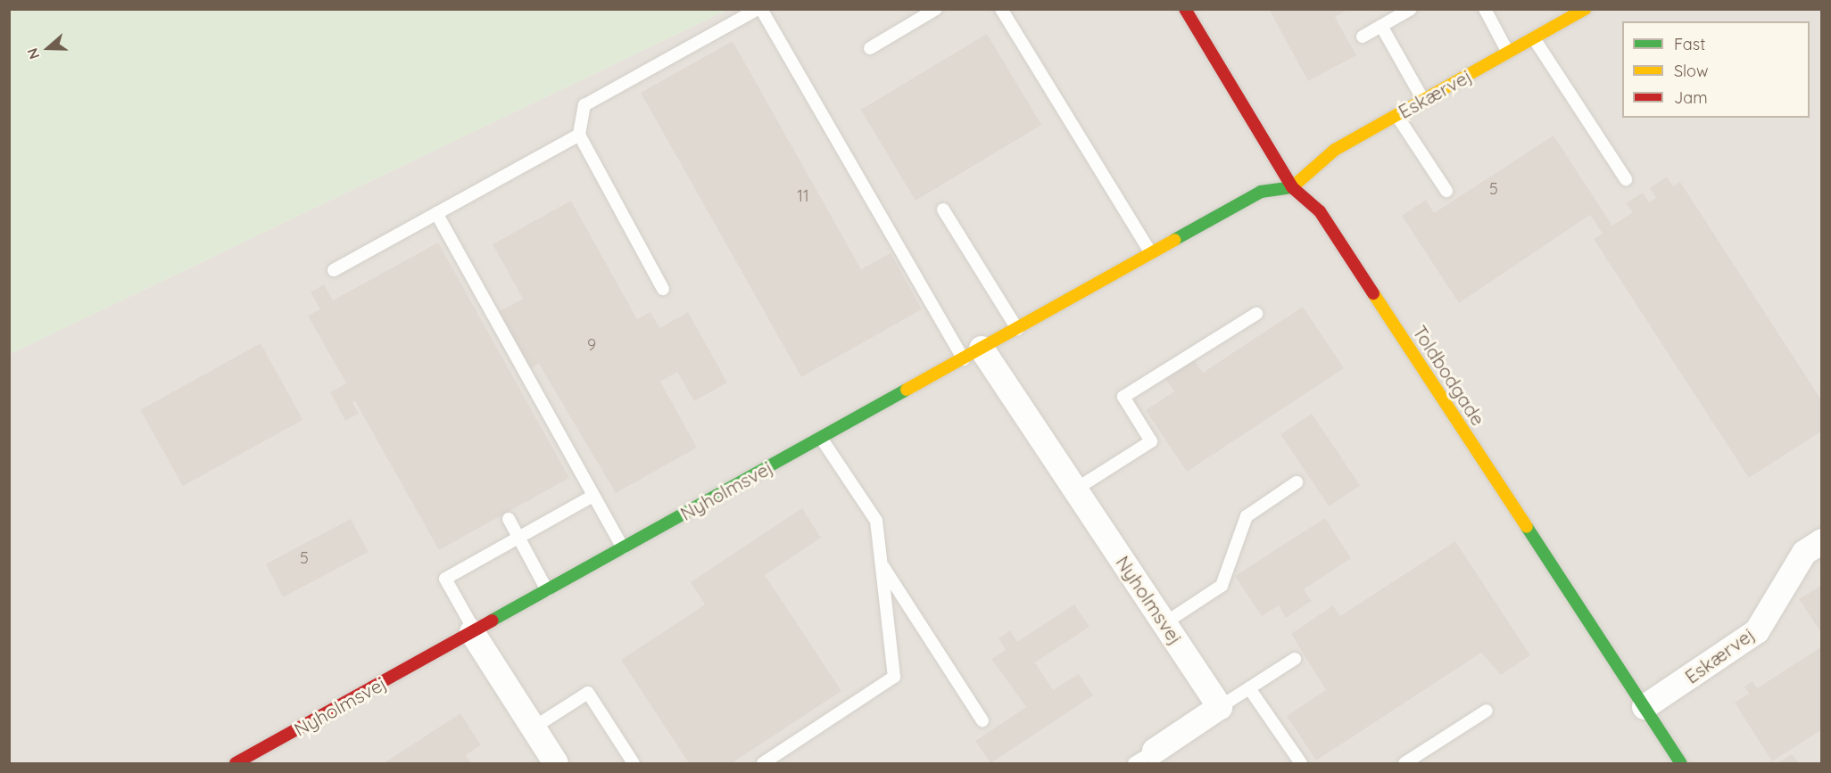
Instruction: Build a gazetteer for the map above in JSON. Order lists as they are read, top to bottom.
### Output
{
  "streets": {
    "street": ["Eskærvej", "Toldbodgade", "Nyholmsvej"]
  },
  "crossings": [
    ["Eskærvej", "Toldbodgade"],
    ["Eskærvej", "Nyholmsvej"],
    ["Toldbodgade", "Nyholmsvej"]
  ],
  "house_numbers": [
    "5",
    "11",
    "9",
    "5"
  ],
  "legend": ["Fast", "Slow", "Jam"],
  "north": "left"
}
